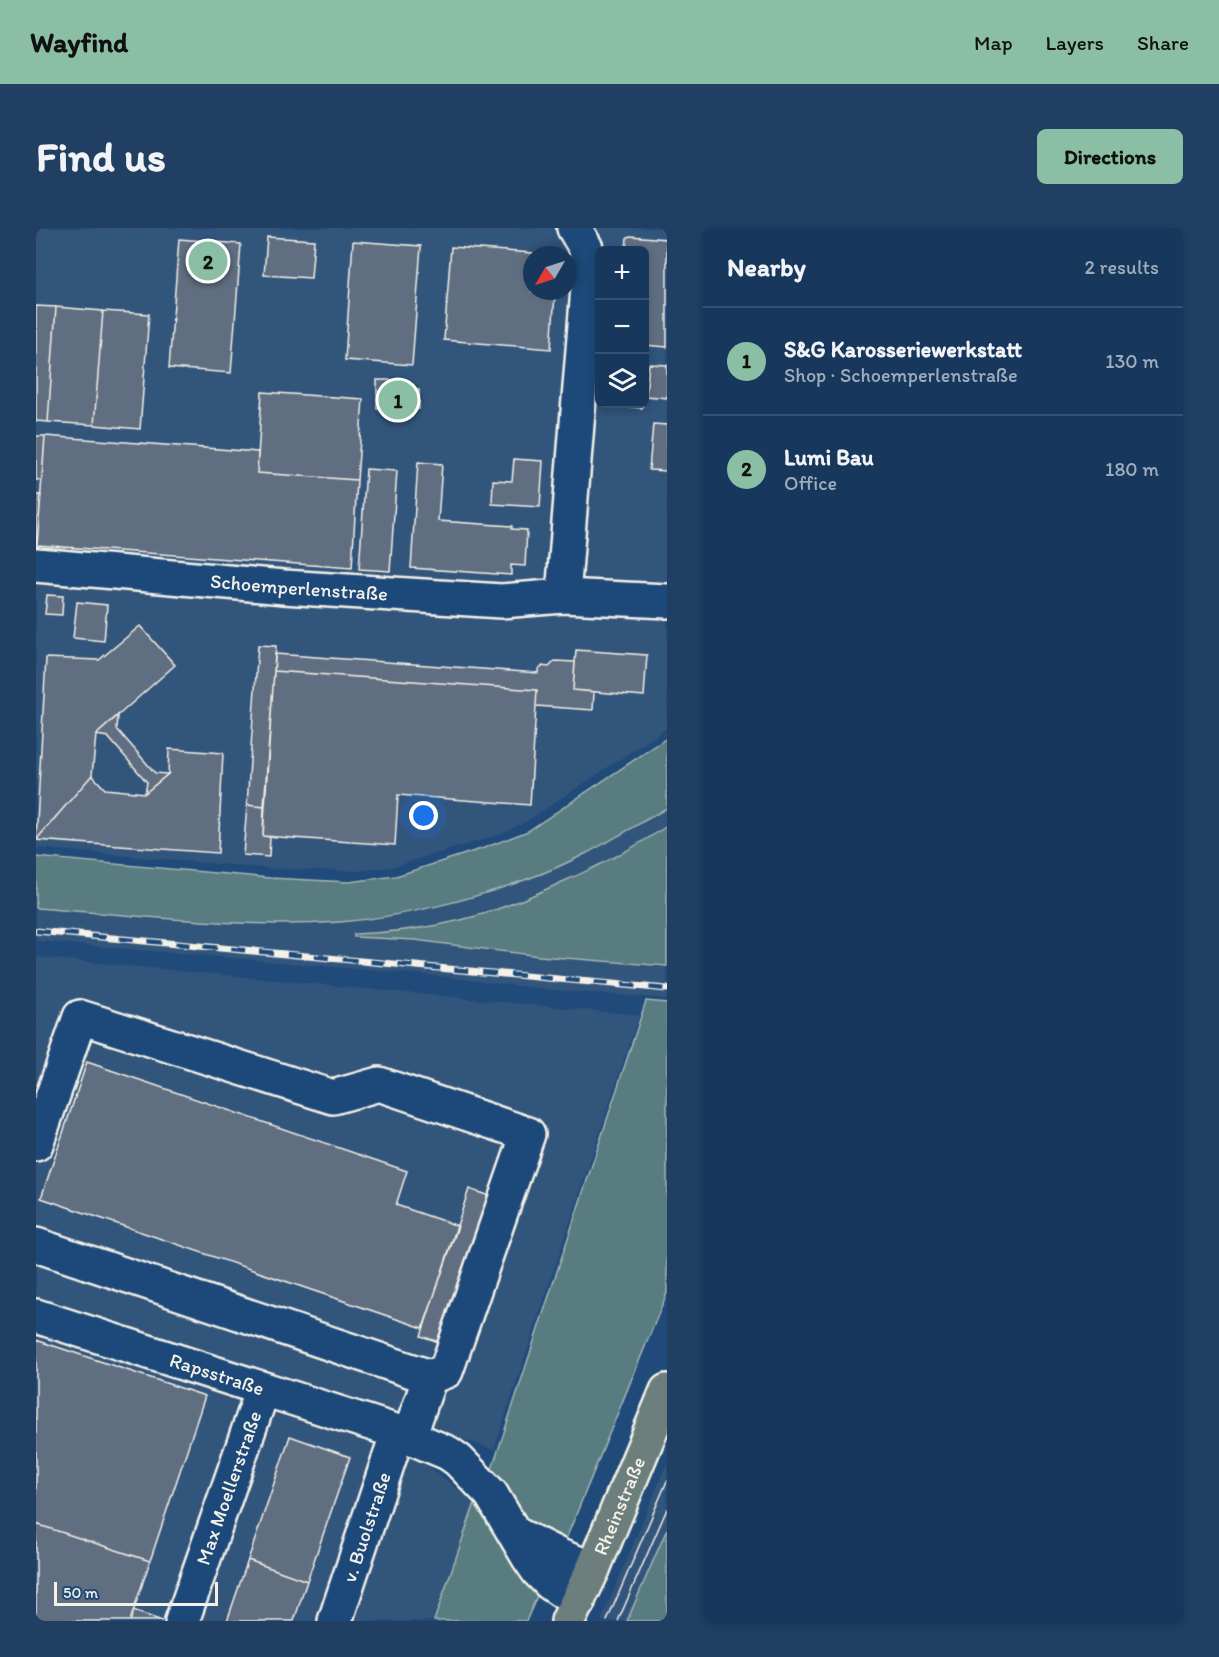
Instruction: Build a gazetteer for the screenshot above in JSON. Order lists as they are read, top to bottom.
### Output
{
  "streets": {
    "main road": ["Rheinstraße"],
    "street": [
      "Schoemperlenstraße",
      "Rapsstraße",
      "Max Moellerstraße",
      "v. Buolstraße"
    ]
  },
  "crossings": [
    ["Rapsstraße", "Max Moellerstraße"],
    ["Rapsstraße", "Rheinstraße"],
    ["Rapsstraße", "v. Buolstraße"]
  ],
  "scale_bar": "50 m",
  "north": "bottom left",
  "page": {
    "header": "Wayfind",
    "nav": ["Map", "Layers", "Share"],
    "buttons": "Directions",
    "title": "Find us",
    "heading": ["Nearby", "2 results"],
    "pins": ["2", "1"],
    "map_buttons": ["+", "−"],
    "list": [
      {
        "mark": "1",
        "name": "S&G Karosseriewerkstatt",
        "note": "Shop · Schoemperlenstraße",
        "value": "130 m"
      },
      {
        "mark": "2",
        "name": "Lumi Bau",
        "note": "Office",
        "value": "180 m"
      }
    ],
    "scale": "50 m"
  }
}
